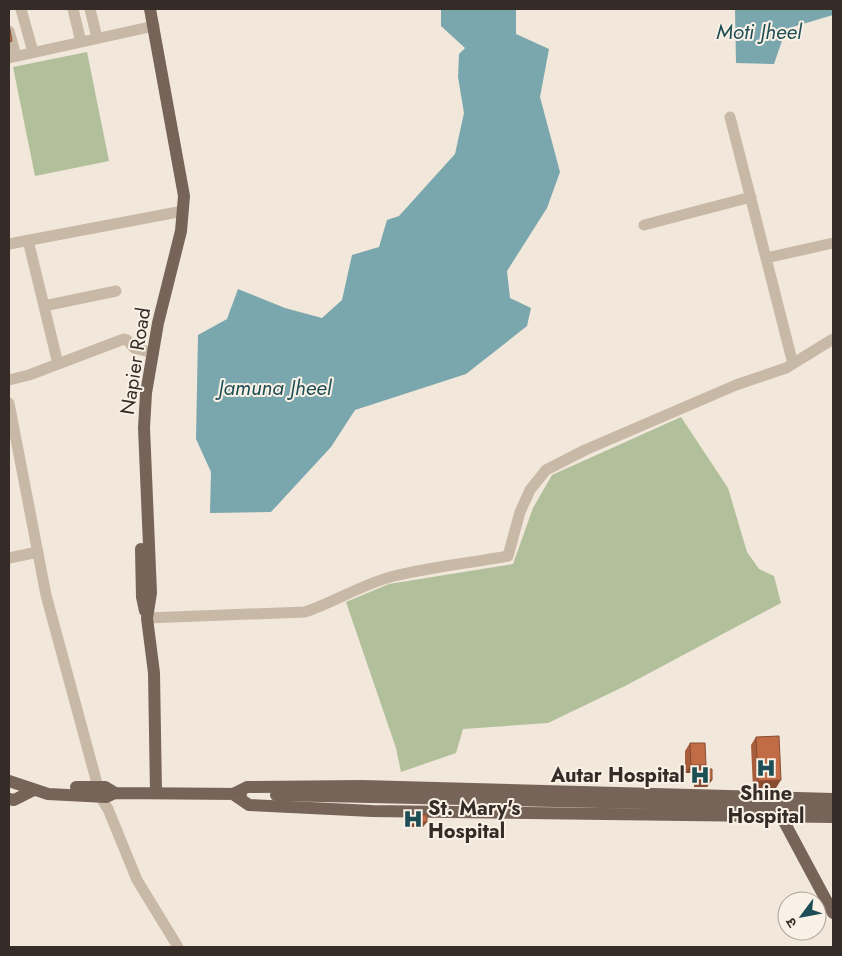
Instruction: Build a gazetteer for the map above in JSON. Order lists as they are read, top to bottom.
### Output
{
  "streets": {
    "main road": ["Napier Road"]
  },
  "water": ["Moti Jheel", "Jamuna Jheel"],
  "places": {
    "hospital": ["Shine Hospital", "Autar Hospital", "St. Mary's Hospital"]
  },
  "north": "bottom left"
}
